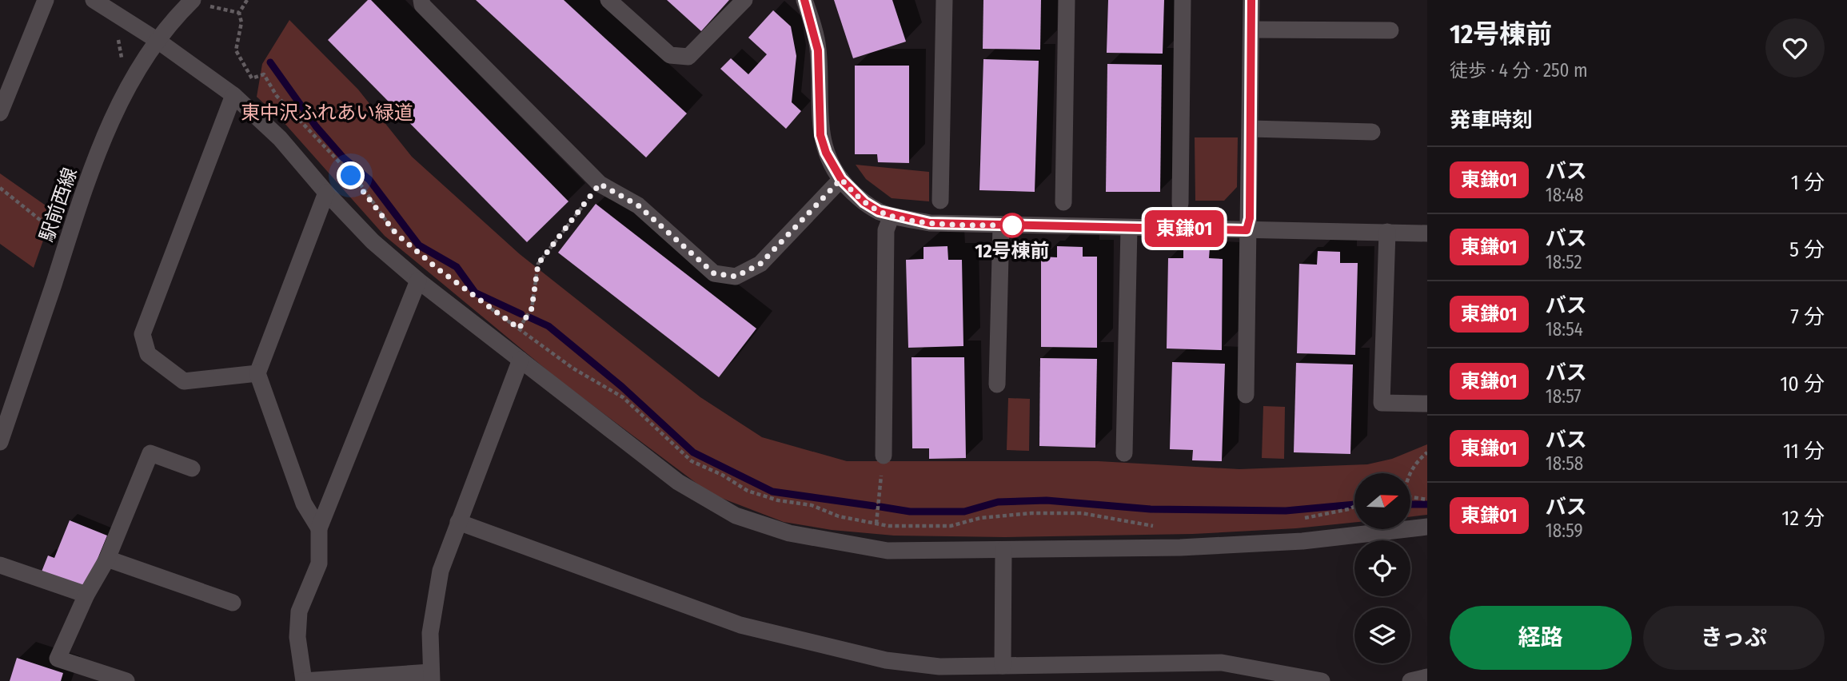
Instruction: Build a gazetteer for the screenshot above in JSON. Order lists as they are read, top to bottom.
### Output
{
  "streets": {
    "street": ["駅前西線"]
  },
  "parks": ["東中沢ふれあい緑道"],
  "places": ["12号棟前"],
  "lines": ["bus line 東鎌01"],
  "north": "right",
  "page": {
    "on_map": "東鎌01",
    "heading": [
      ["12号棟前", "徒歩 · 4 分 · 250 m"],
      "発車時刻"
    ],
    "list": [
      {
        "mark": "東鎌01",
        "name": "バス",
        "note": "18:48",
        "value": "1 分"
      },
      {
        "mark": "東鎌01",
        "name": "バス",
        "note": "18:52",
        "value": "5 分"
      },
      {
        "mark": "東鎌01",
        "name": "バス",
        "note": "18:54",
        "value": "7 分"
      },
      {
        "mark": "東鎌01",
        "name": "バス",
        "note": "18:57",
        "value": "10 分"
      },
      {
        "mark": "東鎌01",
        "name": "バス",
        "note": "18:58",
        "value": "11 分"
      },
      {
        "mark": "東鎌01",
        "name": "バス",
        "note": "18:59",
        "value": "12 分"
      }
    ],
    "buttons": ["経路", "きっぷ"]
  }
}
